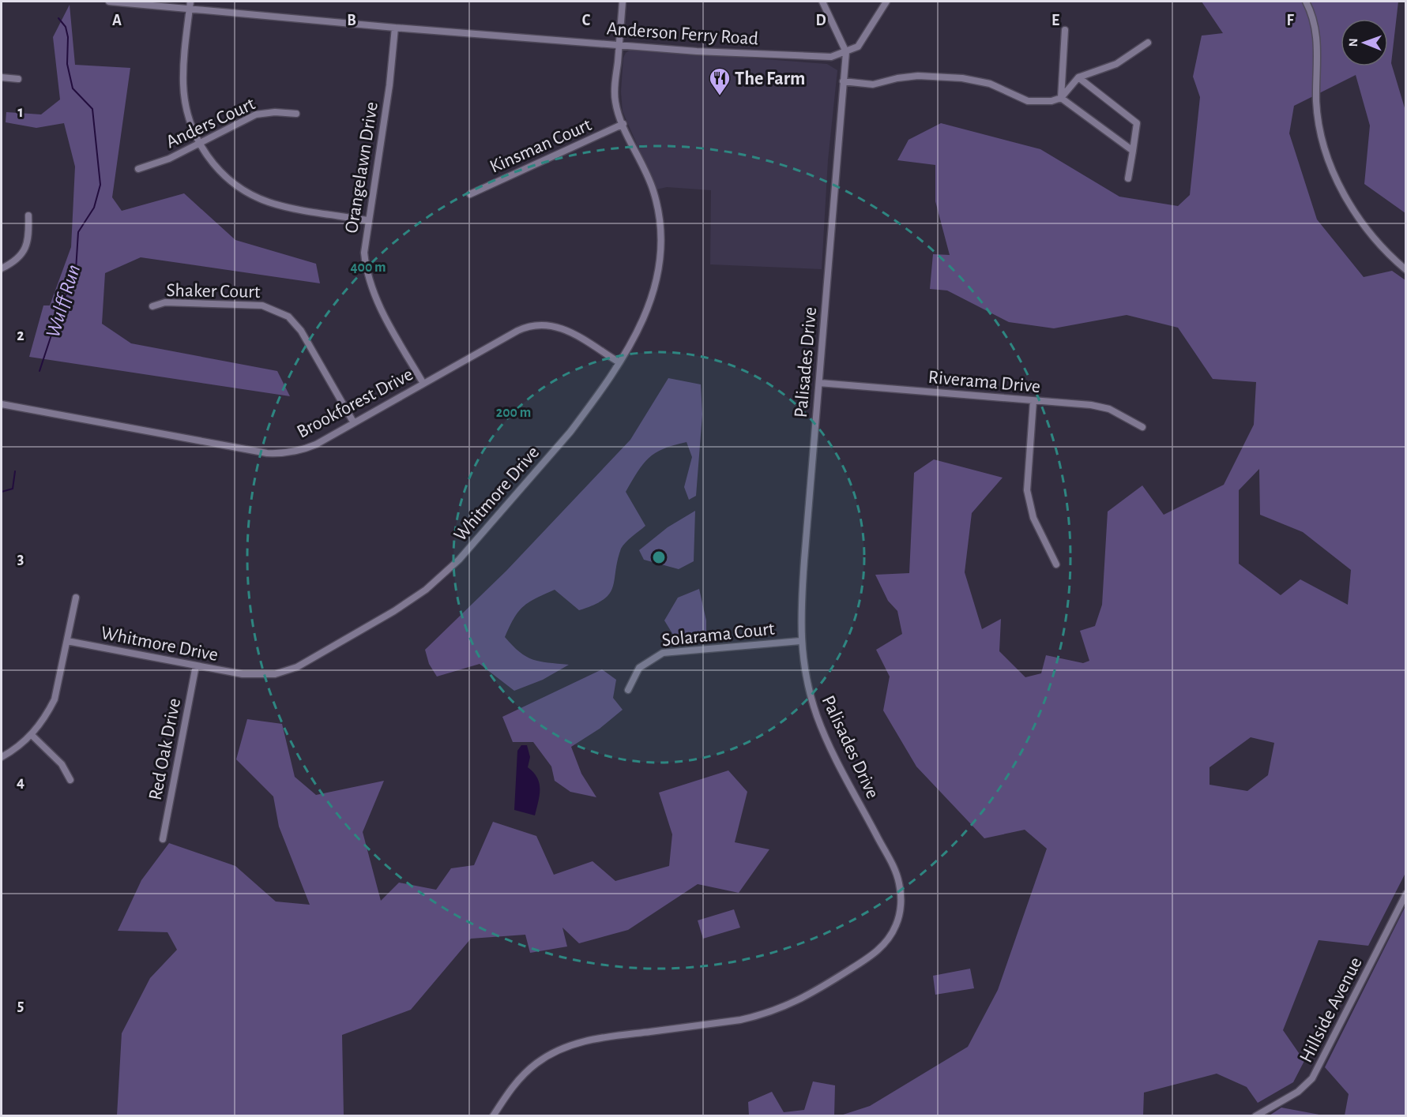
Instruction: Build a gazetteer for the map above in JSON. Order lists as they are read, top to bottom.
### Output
{
  "streets": {
    "street": [
      "Anderson Ferry Road",
      "Anders Court",
      "Kinsman Court",
      "Orangelawn Drive",
      "Shaker Court",
      "Palisades Drive",
      "Riverama Drive",
      "Brookforest Drive",
      "Whitmore Drive",
      "Solarama Court",
      "Red Oak Drive",
      "Hillside Avenue"
    ]
  },
  "crossings": [
    ["Anderson Ferry Road", "Orangelawn Drive"],
    ["Anderson Ferry Road", "Palisades Drive"],
    ["Anderson Ferry Road", "Whitmore Drive"],
    ["Kinsman Court", "Whitmore Drive"],
    ["Orangelawn Drive", "Brookforest Drive"],
    ["Shaker Court", "Brookforest Drive"],
    ["Palisades Drive", "Riverama Drive"],
    ["Palisades Drive", "Solarama Court"],
    ["Brookforest Drive", "Whitmore Drive"],
    ["Whitmore Drive", "Red Oak Drive"]
  ],
  "water": ["Wulff Run"],
  "places": {
    "restaurant": ["The Farm"]
  },
  "north": "left",
  "grid": {
    "columns": [
      "A",
      "B",
      "C",
      "D",
      "E",
      "F"
    ],
    "rows": [
      "1",
      "2",
      "3",
      "4",
      "5"
    ]
  },
  "rings": ["400 m", "200 m"]
}
